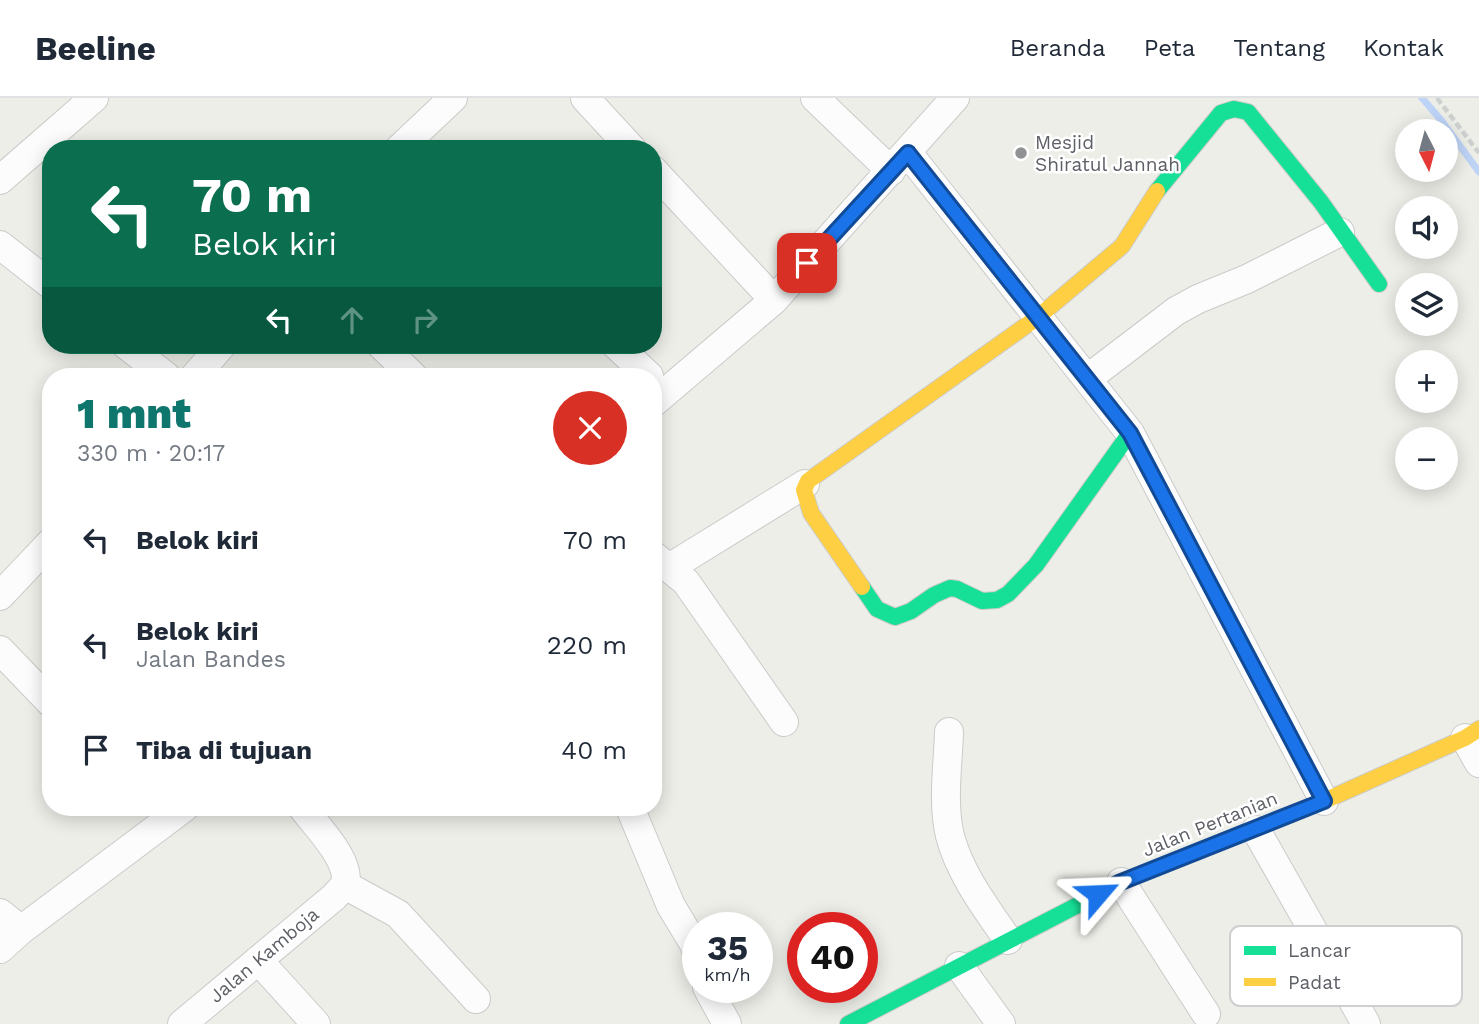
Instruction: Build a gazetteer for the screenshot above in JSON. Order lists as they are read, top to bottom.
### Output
{
  "streets": {
    "street": ["Jalan Pertanian", "Jalan Kamboja"]
  },
  "places": ["Mesjid Shiratul Jannah"],
  "legend": ["Lancar", "Padat"],
  "north": "bottom",
  "page": {
    "header": "Beeline",
    "nav": [
      "Beranda",
      "Peta",
      "Tentang",
      "Kontak"
    ],
    "map_buttons": ["+", "−"],
    "turn": ["70 m", "Belok kiri"],
    "heading": ["1 mnt", "330 m · 20:17"],
    "list": [
      {
        "name": "Belok kiri",
        "value": "70 m"
      },
      {
        "name": "Belok kiri",
        "note": "Jalan Bandes",
        "value": "220 m"
      },
      {
        "name": "Tiba di tujuan",
        "value": "40 m"
      }
    ],
    "speed": "35 km/h",
    "limit": "40"
  }
}
